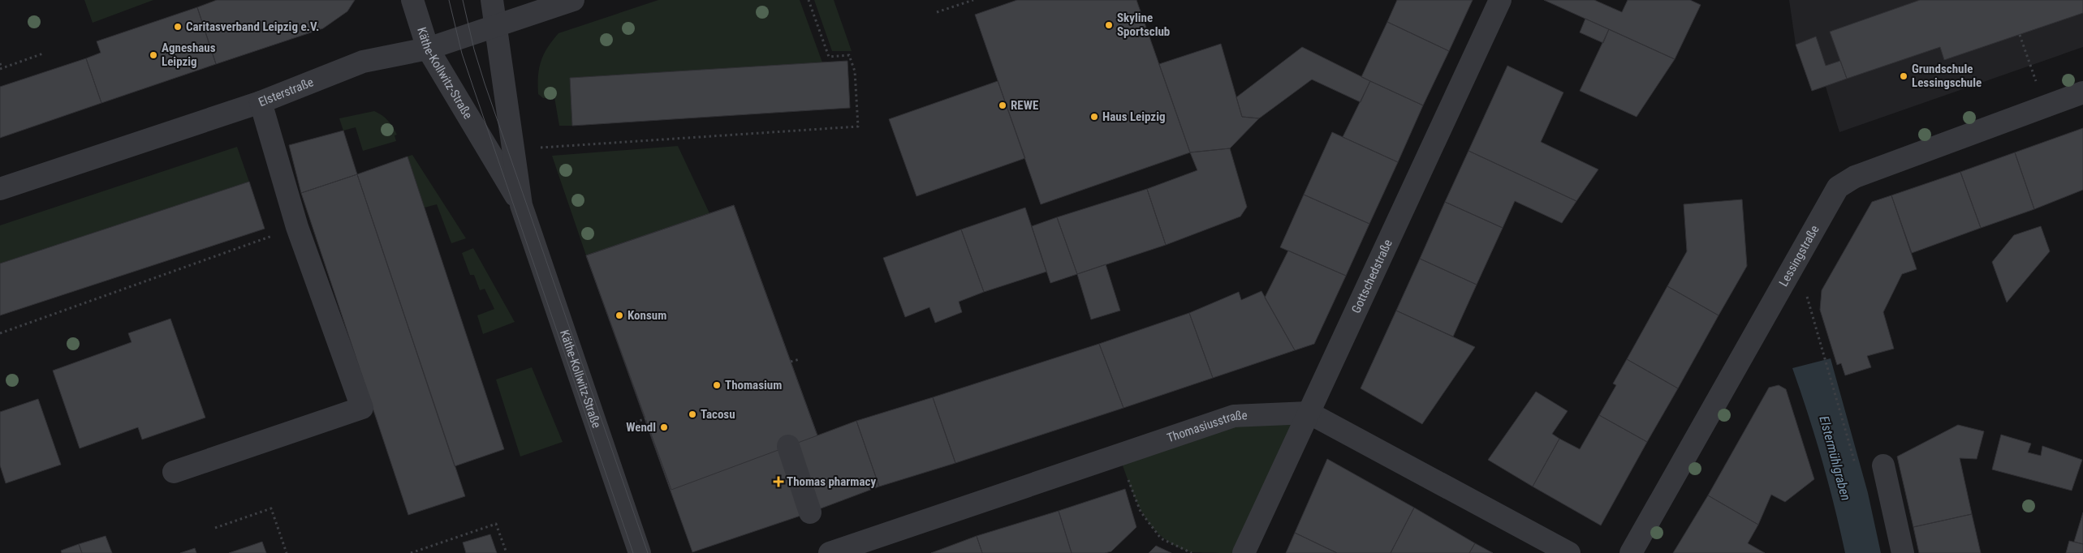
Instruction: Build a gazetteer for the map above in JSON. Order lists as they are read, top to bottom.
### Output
{
  "streets": {
    "street": [
      "Käthe-Kollwitz-Straße",
      "Elsterstraße",
      "Lessingstraße",
      "Gottschedstraße",
      "Thomasiusstraße"
    ]
  },
  "crossings": [
    ["Käthe-Kollwitz-Straße", "Elsterstraße"],
    ["Gottschedstraße", "Thomasiusstraße"]
  ],
  "water": ["Elstermühlgraben"],
  "places": {
    "other": [
      "Skyline Sportsclub",
      "Caritasverband Leipzig e.V.",
      "Agneshaus Leipzig",
      "Grundschule Lessingschule",
      "REWE",
      "Haus Leipzig",
      "Konsum",
      "Thomasium",
      "Tacosu",
      "Wendl"
    ],
    "health": ["Thomas pharmacy"]
  }
}
